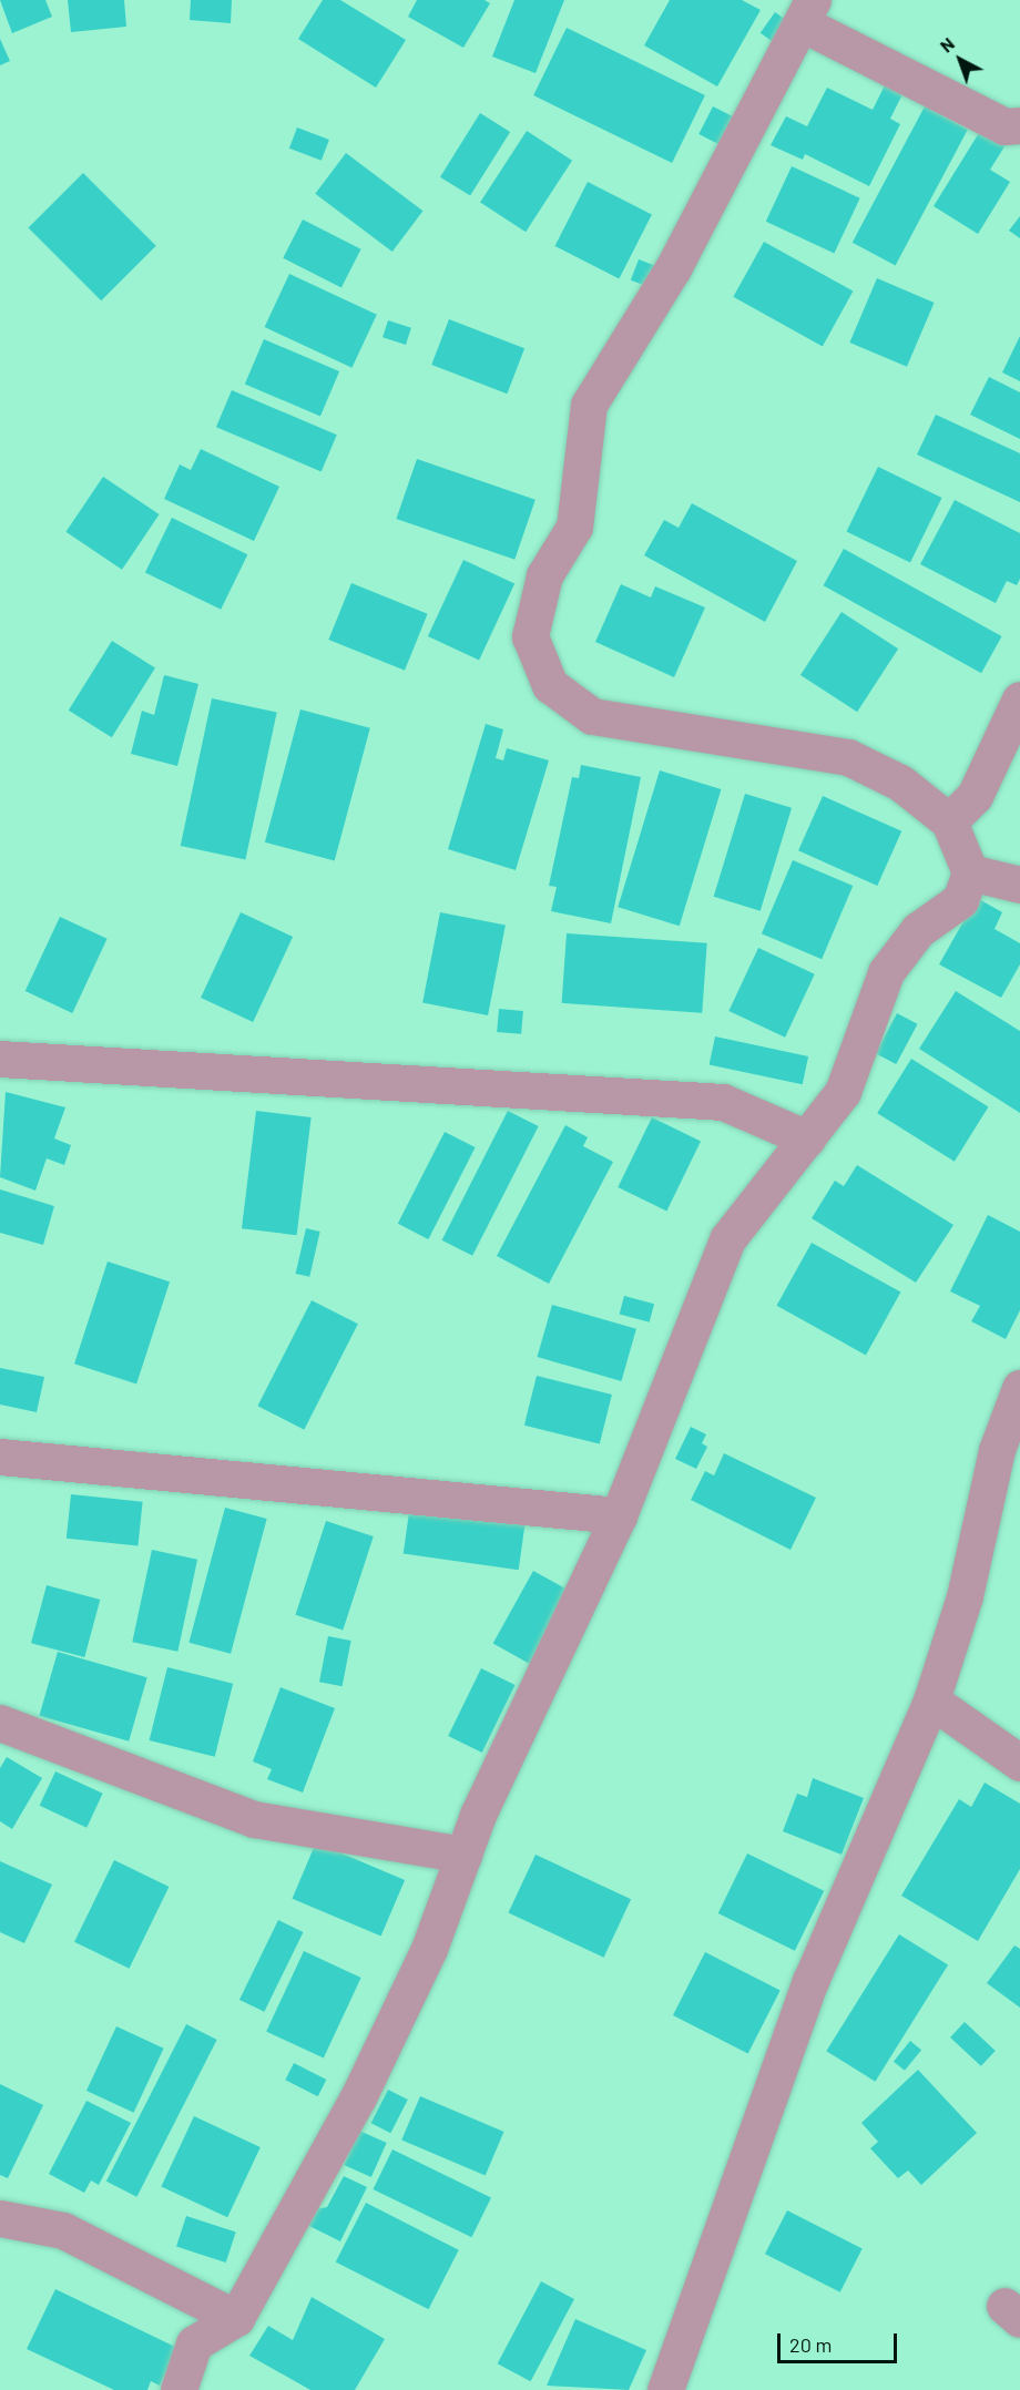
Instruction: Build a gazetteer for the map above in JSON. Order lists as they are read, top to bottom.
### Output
{
  "scale_bar": "20 m",
  "north": "top left"
}
